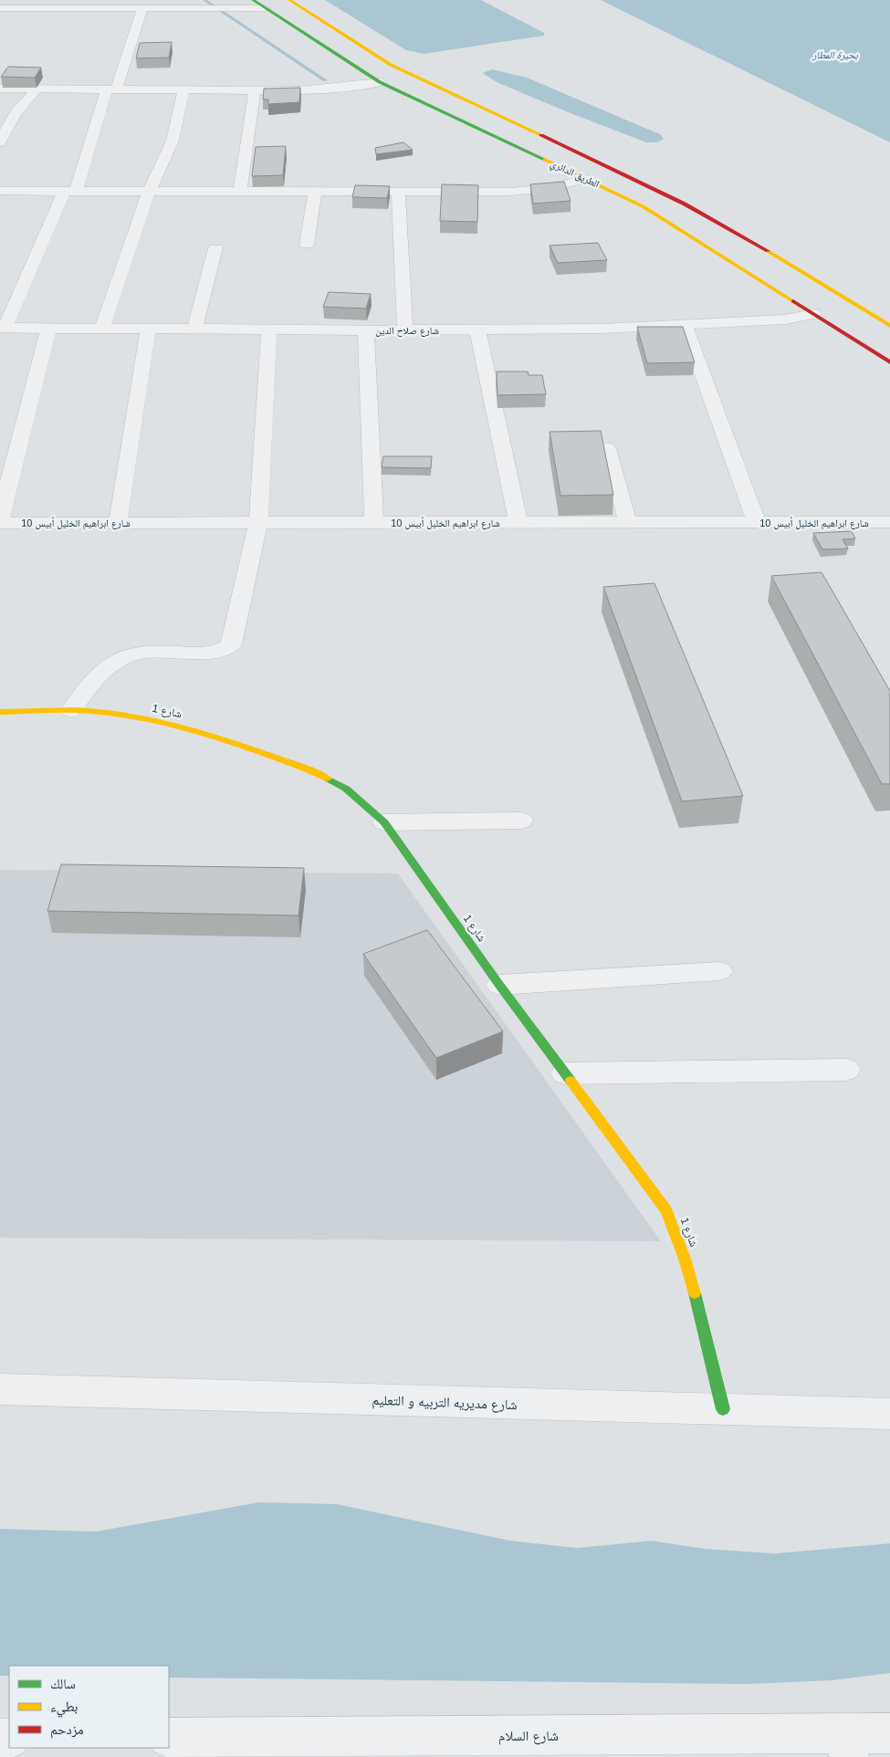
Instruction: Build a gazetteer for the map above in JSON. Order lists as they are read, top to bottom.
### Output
{
  "streets": {
    "main road": ["الطريق الدائري", "شارع 1"],
    "street": [
      "شارع صلاح الدين",
      "شارع ابراهيم الخليل أبيس 10",
      "شارع مديريه التربيه و التعليم",
      "شارع السلام"
    ]
  },
  "crossings": [
    ["الطريق الدائري", "شارع صلاح الدين"],
    ["شارع 1", "شارع مديريه التربيه و التعليم"]
  ],
  "water": ["بحيرة المطار"],
  "legend": ["سالك", "بطيء", "مزدحم"]
}
